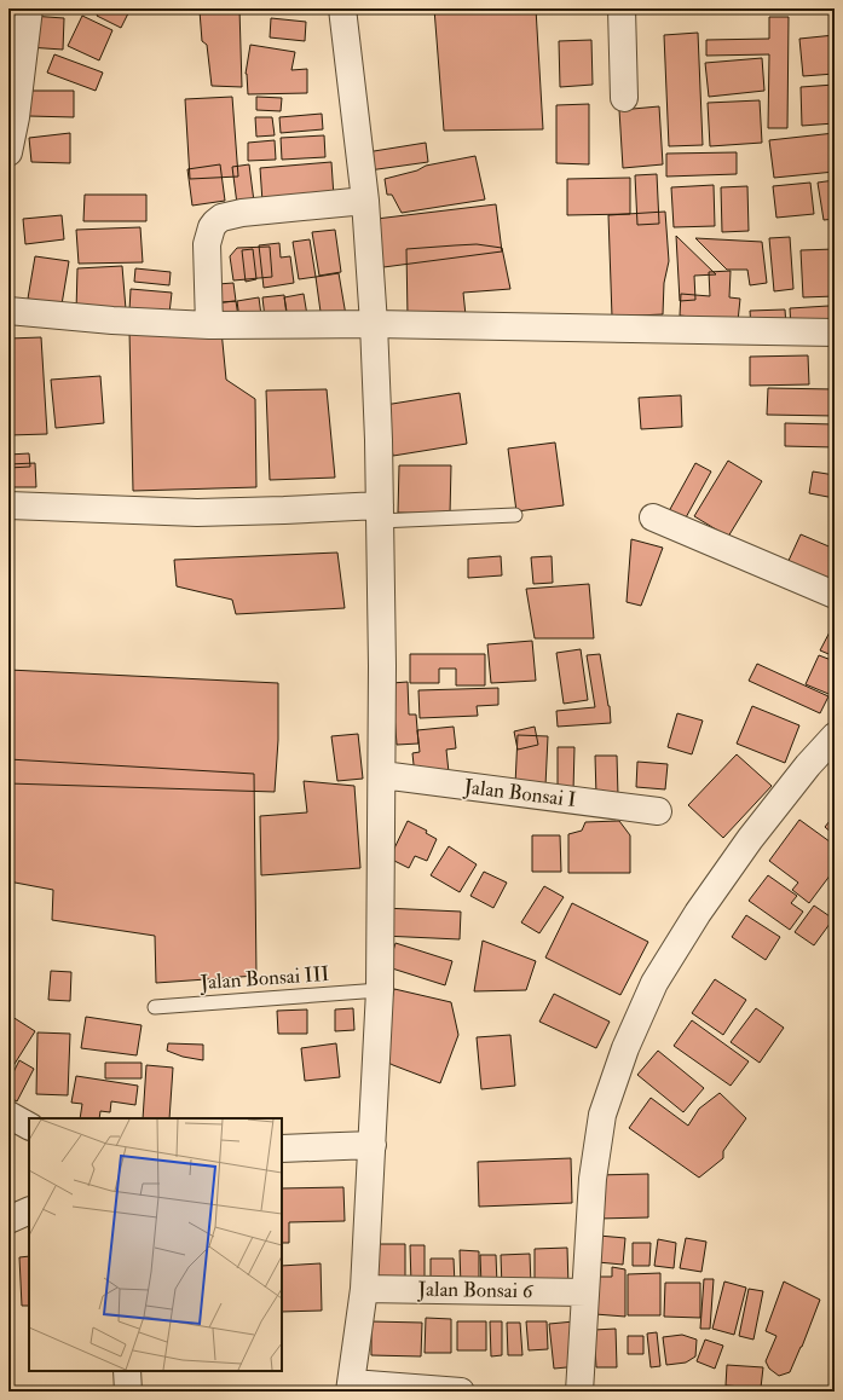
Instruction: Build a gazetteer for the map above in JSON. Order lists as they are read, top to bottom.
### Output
{
  "streets": {
    "street": ["Jalan Bonsai I", "Jalan Bonsai 6"],
    "lane": ["Jalan Bonsai III"]
  }
}
